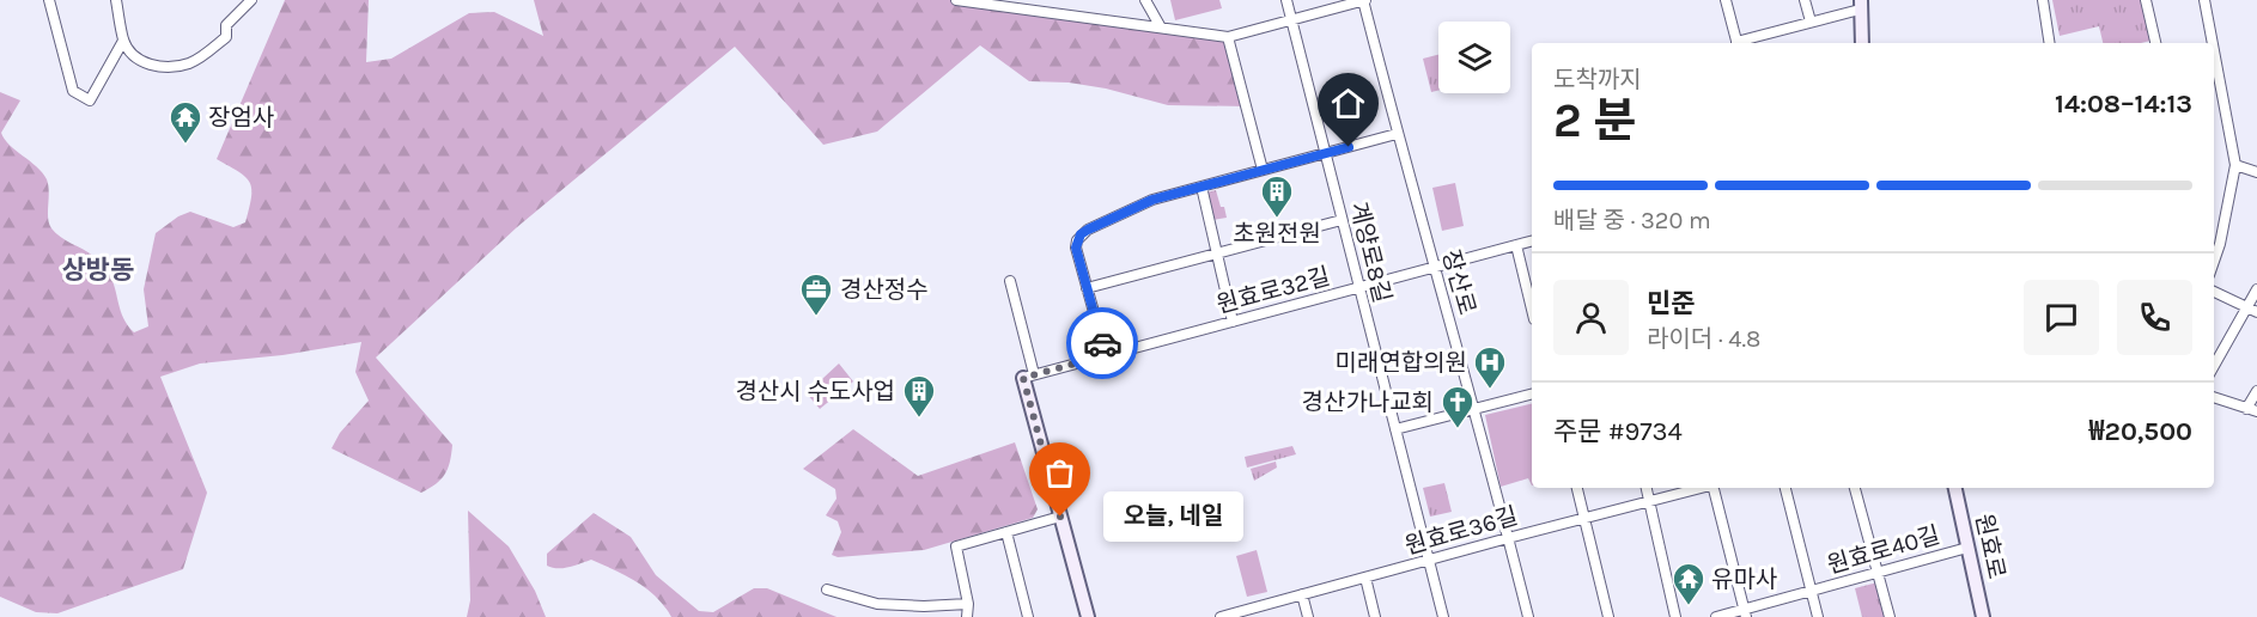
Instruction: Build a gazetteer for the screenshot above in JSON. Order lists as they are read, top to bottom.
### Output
{
  "streets": {
    "street": [
      "계양로8길",
      "장산로",
      "원효로32길",
      "원효로36길",
      "원효로",
      "원효로40길"
    ]
  },
  "crossings": [
    ["계양로8길", "원효로32길"],
    ["계양로8길", "원효로36길"],
    ["장산로", "원효로32길"],
    ["장산로", "원효로36길"],
    ["원효로", "원효로40길"]
  ],
  "districts": ["상방동"],
  "places": {
    "temple": ["장엄사", "유마사"],
    "building": ["초원전원", "경산시 수도사업"],
    "office": ["경산정수"],
    "hospital": ["미래연합의원"],
    "church": ["경산가나교회"],
    "other": ["오늘, 네일"]
  },
  "page": {
    "heading": ["2 분", "도착까지", "14:08–14:13"],
    "panel": [
      "민준",
      "라이더 · 4.8",
      "주문 #9734",
      "₩20,500"
    ],
    "bar": "배달 중 · 320 m",
    "bubble": "오늘, 네일"
  }
}
